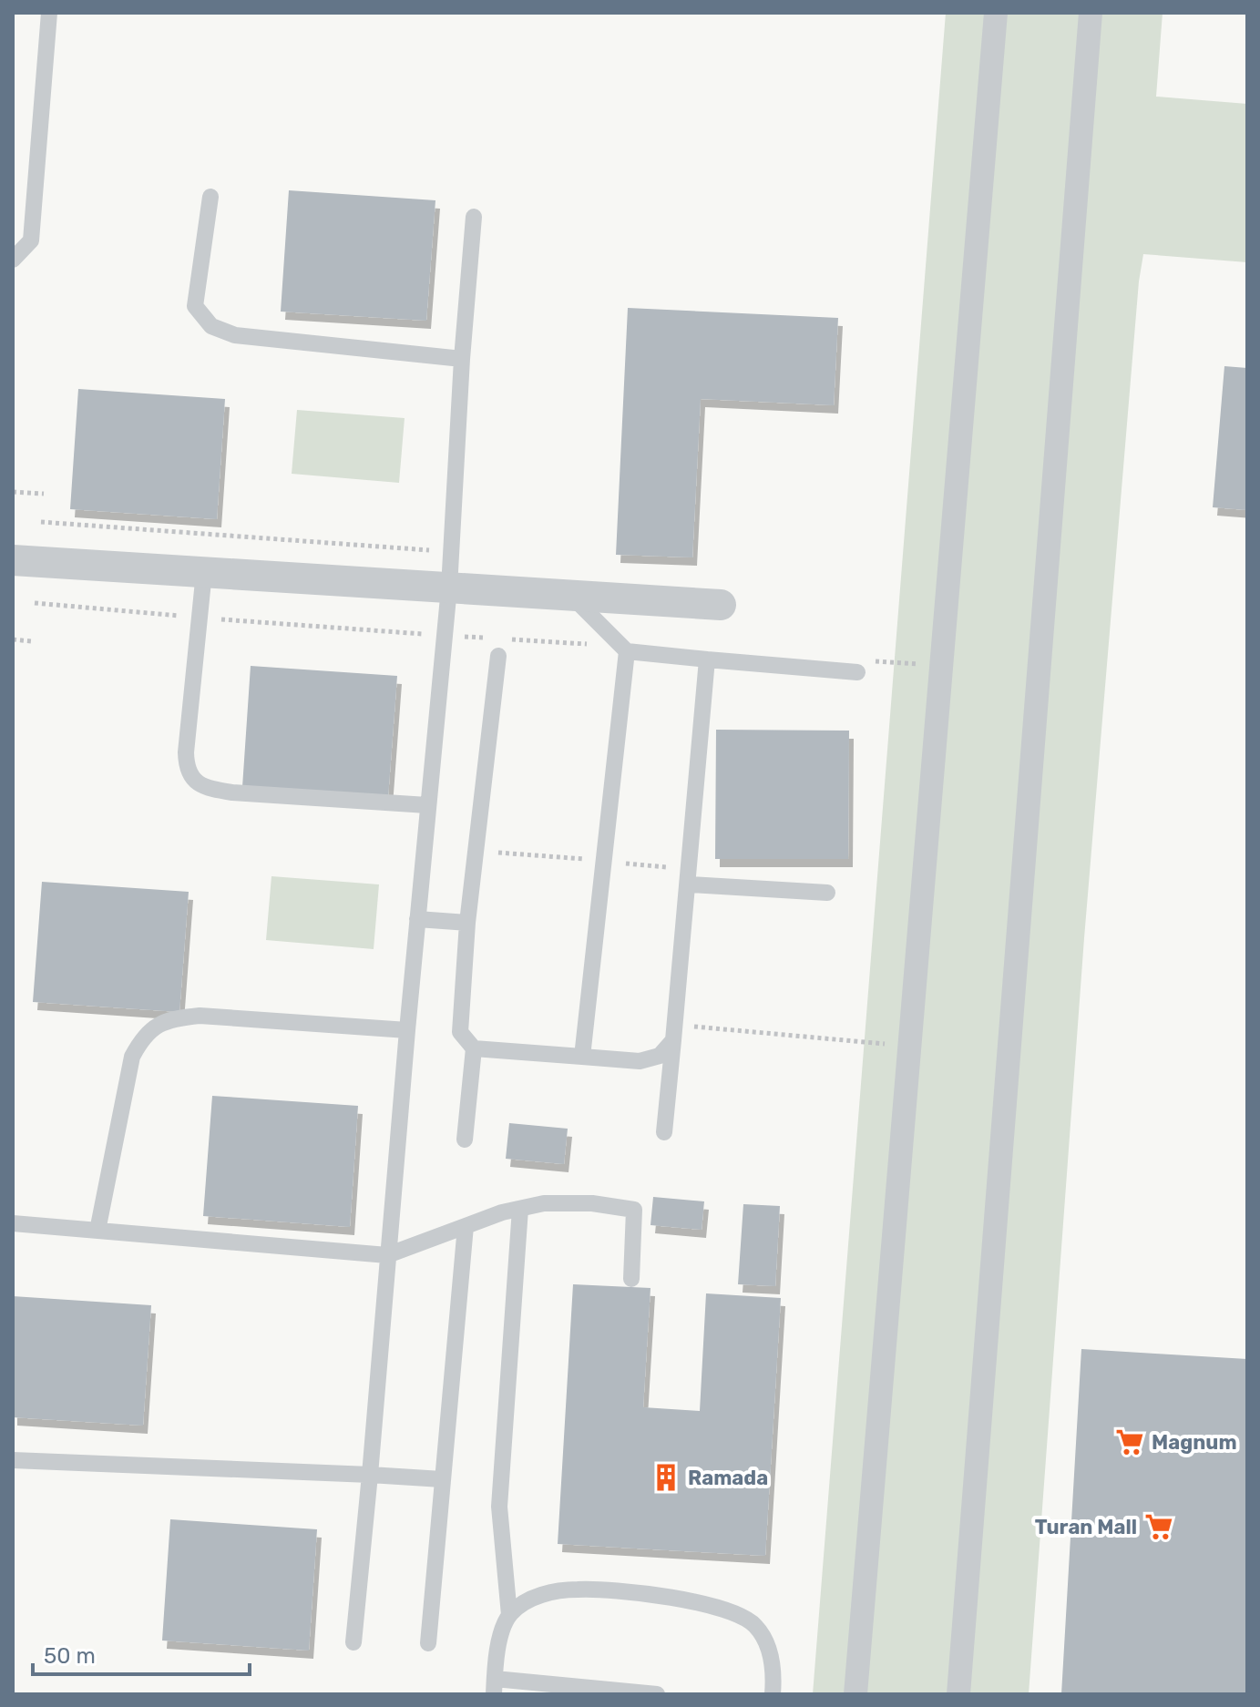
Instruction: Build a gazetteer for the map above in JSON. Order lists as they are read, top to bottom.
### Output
{
  "places": {
    "supermarket": ["Magnum", "Turan Mall"],
    "building": ["Ramada"]
  },
  "scale_bar": "50 m"
}
